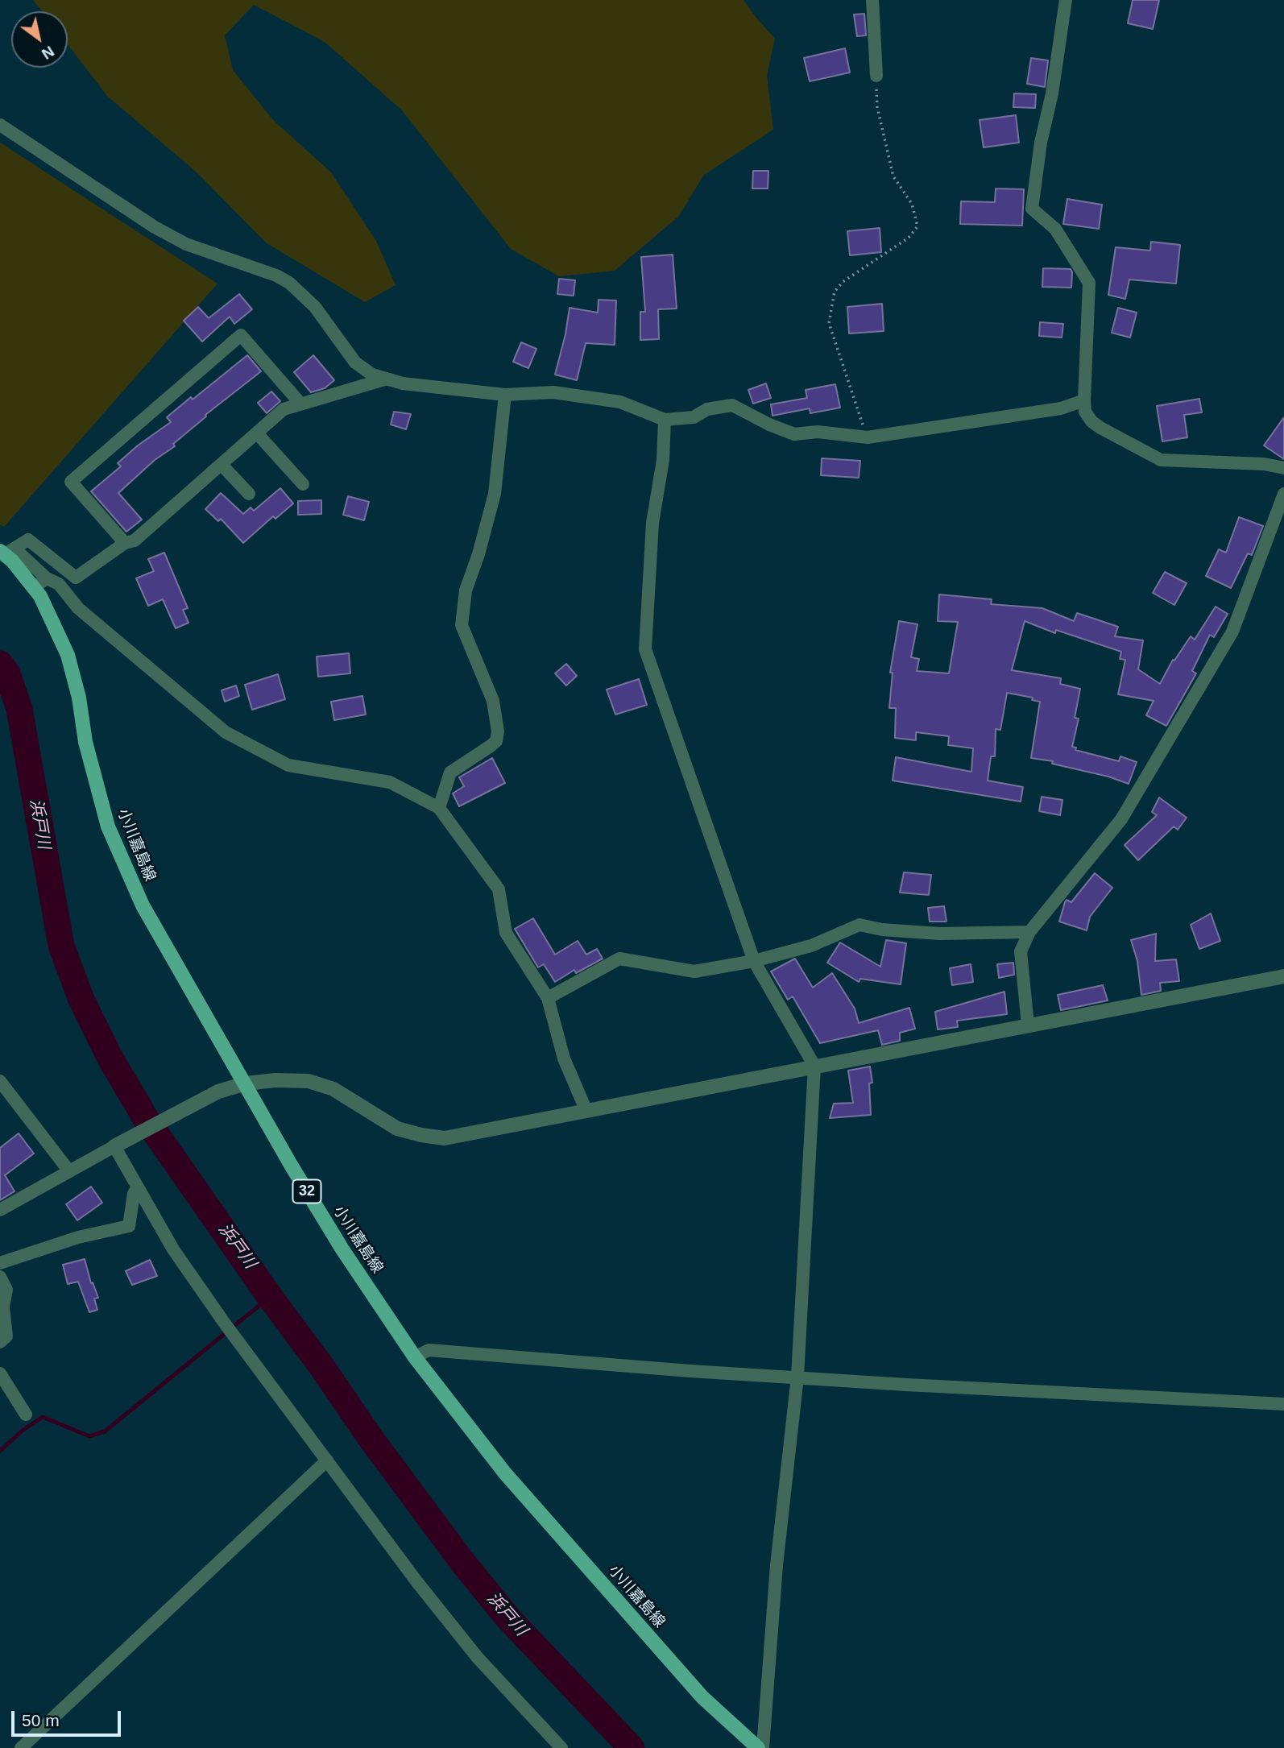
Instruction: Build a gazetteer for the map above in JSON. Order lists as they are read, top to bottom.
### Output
{
  "streets": {
    "main road": ["小川嘉島線", "32"]
  },
  "water": ["浜戸川"],
  "scale_bar": "50 m",
  "north": "bottom right"
}
